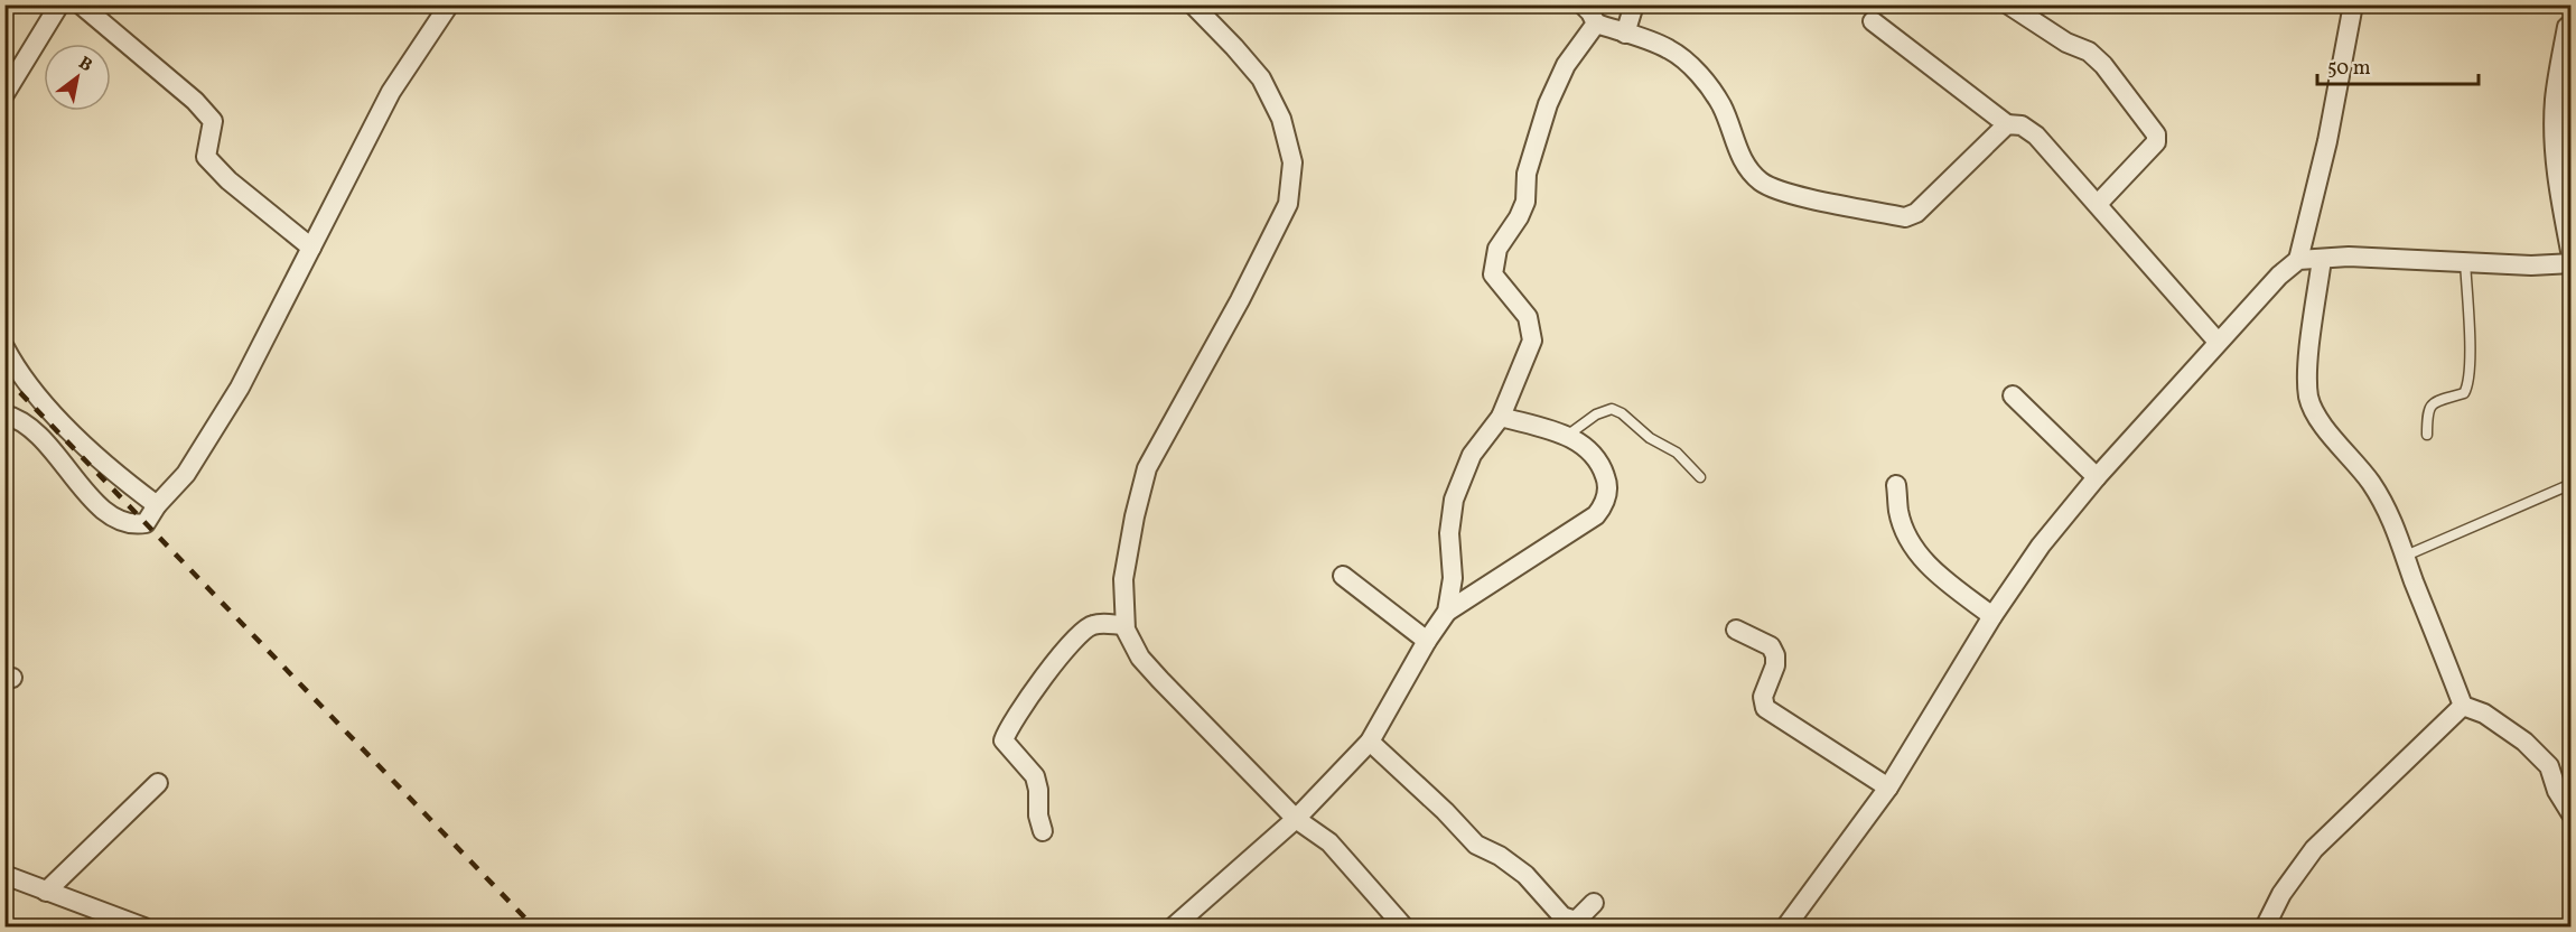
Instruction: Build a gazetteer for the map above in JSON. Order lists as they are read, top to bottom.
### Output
{
  "scale_bar": "50 m",
  "north": "top right"
}
